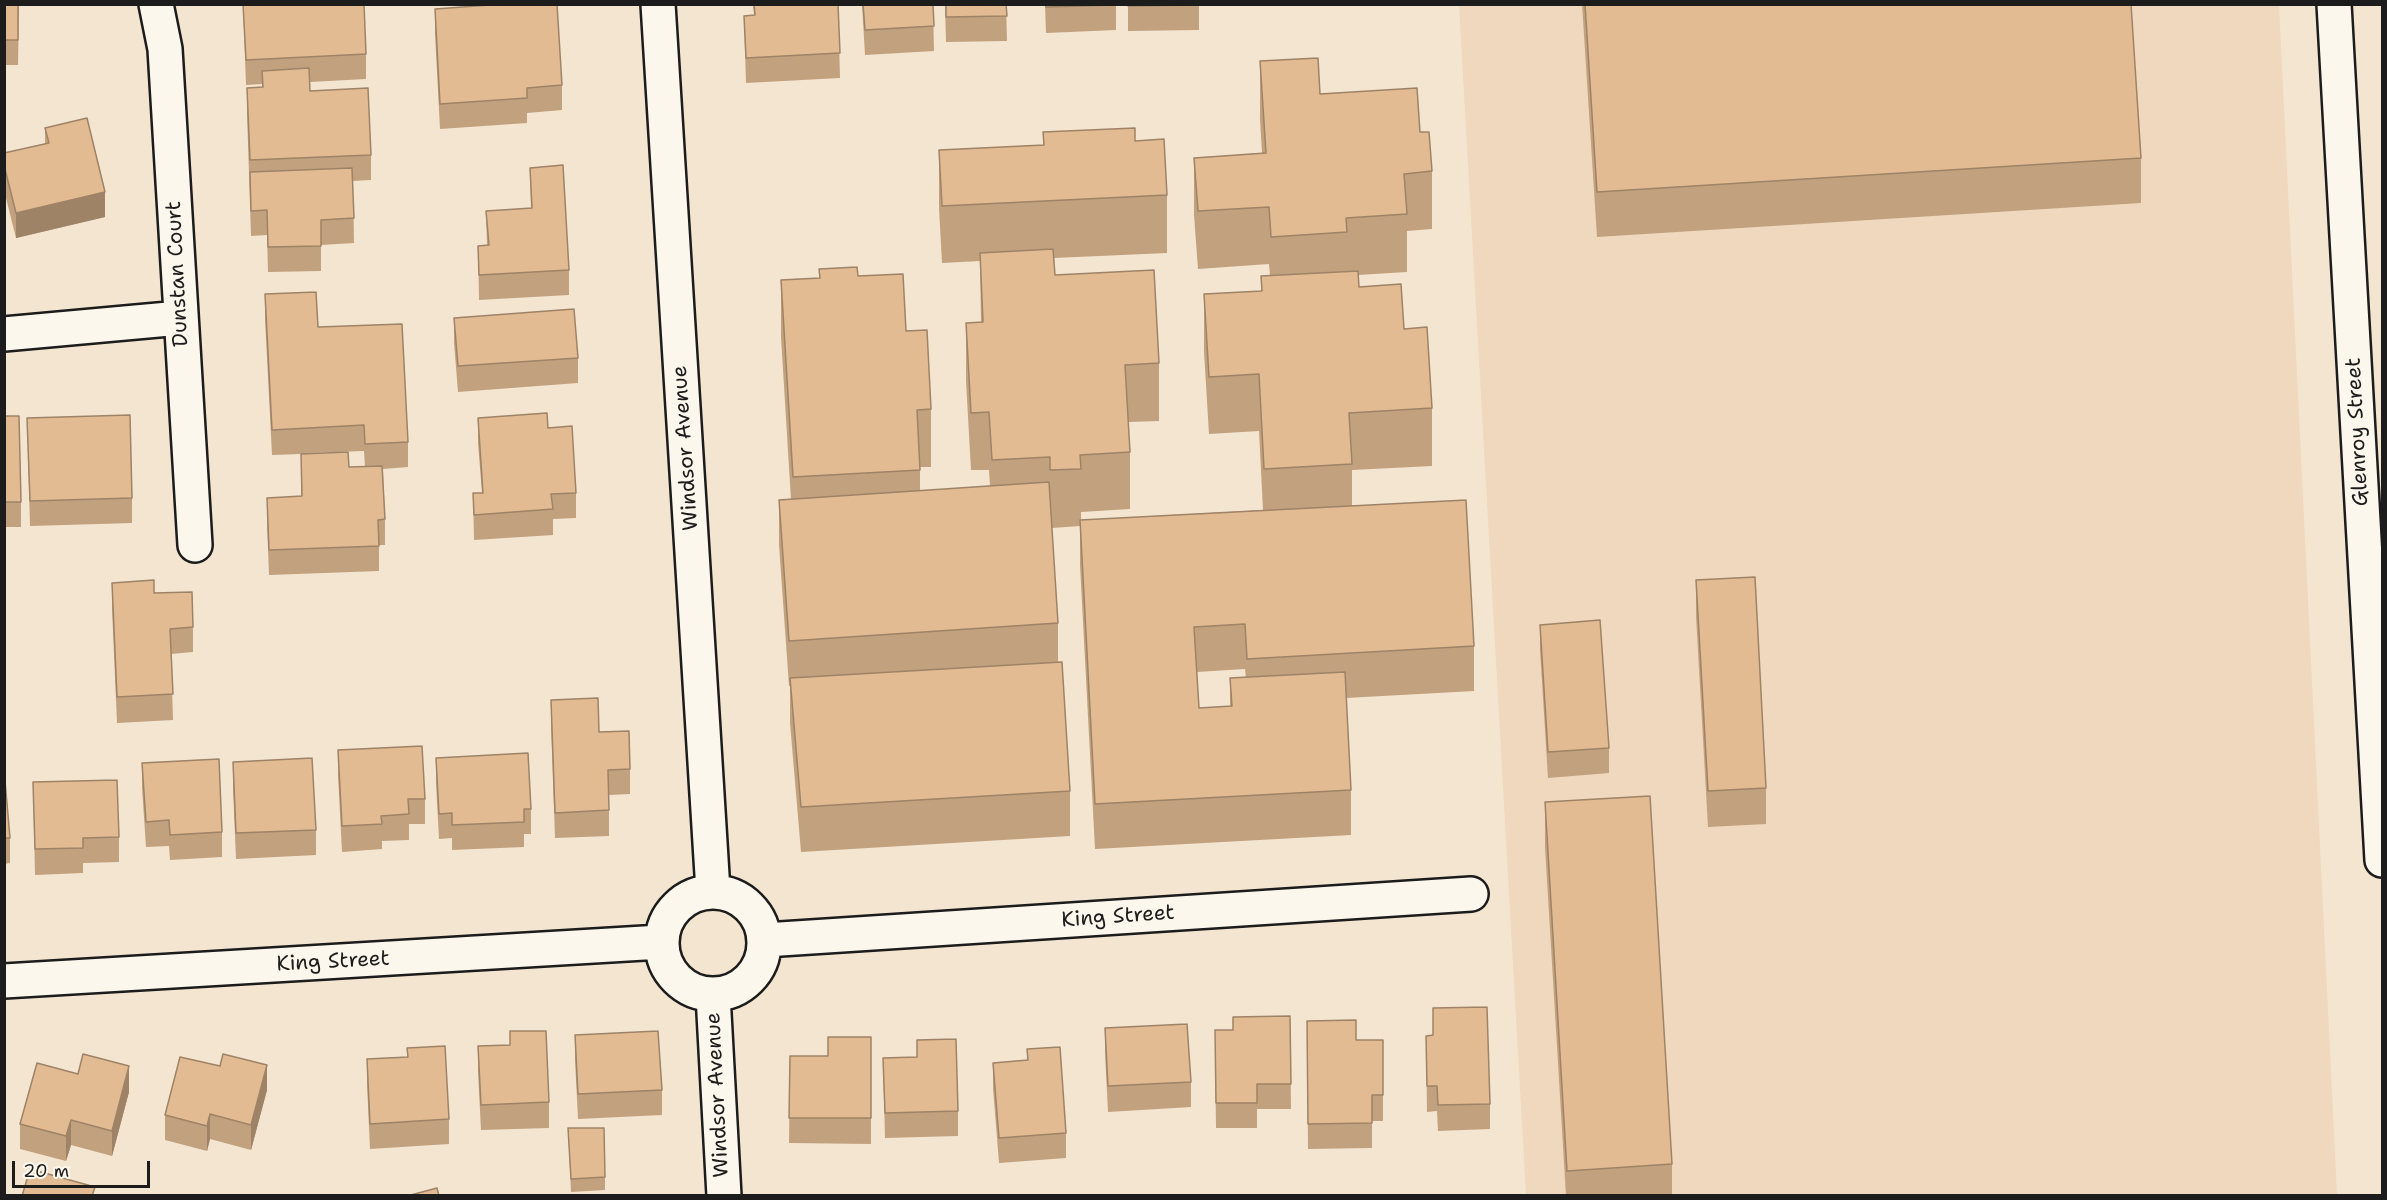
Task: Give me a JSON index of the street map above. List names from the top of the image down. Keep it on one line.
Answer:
{"streets":{"street":["Dunstan Court","Glenroy Street","Windsor Avenue","King Street"]},"crossings":[["Windsor Avenue","King Street"]],"scale_bar":"20 m"}
